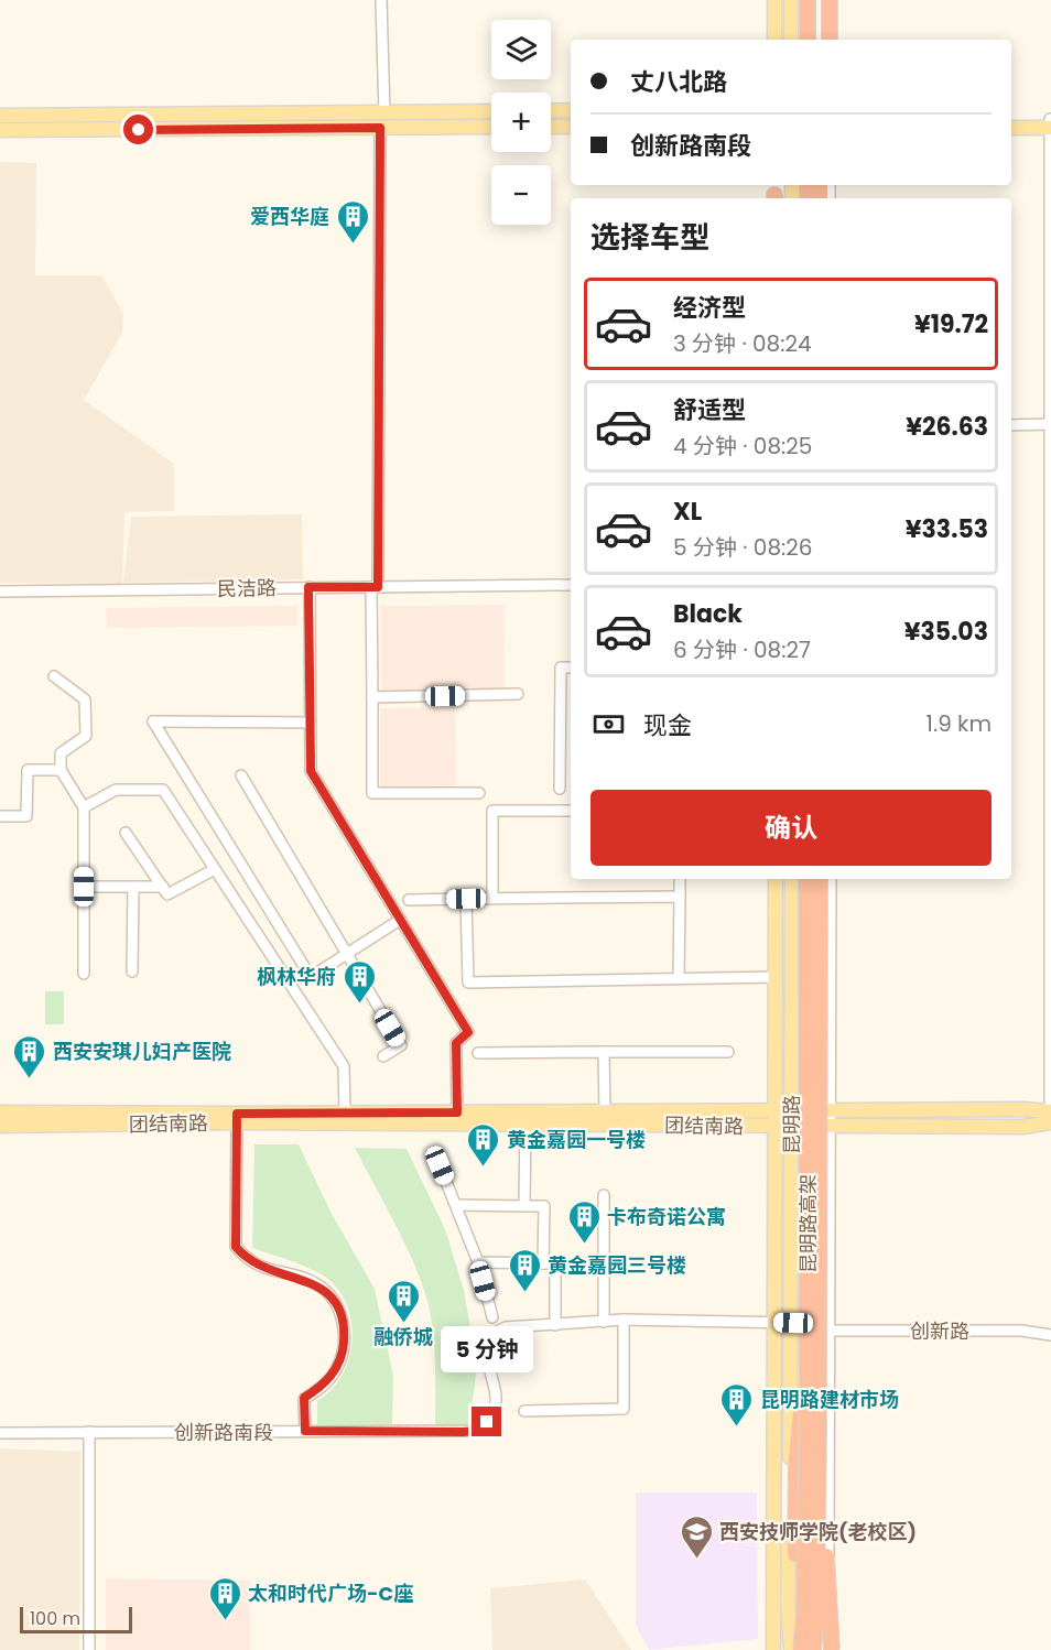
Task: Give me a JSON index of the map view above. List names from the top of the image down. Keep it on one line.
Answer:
{"streets":{"highway":["昆明路高架"],"main road":["团结南路","昆明路"],"street":["民洁路","创新路","创新路南段"]},"crossings":[["团结南路","昆明路"],["昆明路","创新路"],["昆明路","创新路南段"],["创新路","创新路南段"]],"places":{"building":["爱西华庭","枫林华府","西安安琪儿妇产医院","黄金嘉园一号楼","卡布奇诺公寓","黄金嘉园三号楼","融侨城","昆明路建材市场","太和时代广场-C座"],"school or university":["西安技师学院(老校区)"]},"scale_bar":"100 m","page":{"map_buttons":["+","−"],"banner":["丈八北路","创新路南段"],"heading":"选择车型","list":[{"name":"经济型","note":"3 分钟 · 08:24","value":"¥19.72"},{"name":"舒适型","note":"4 分钟 · 08:25","value":"¥26.63"},{"name":"XL","note":"5 分钟 · 08:26","value":"¥33.53"},{"name":"Black","note":"6 分钟 · 08:27","value":"¥35.03"}],"pay":["现金","1.9 km"],"buttons":"确认","bubble":"5 分钟","scale":"100 m"}}
